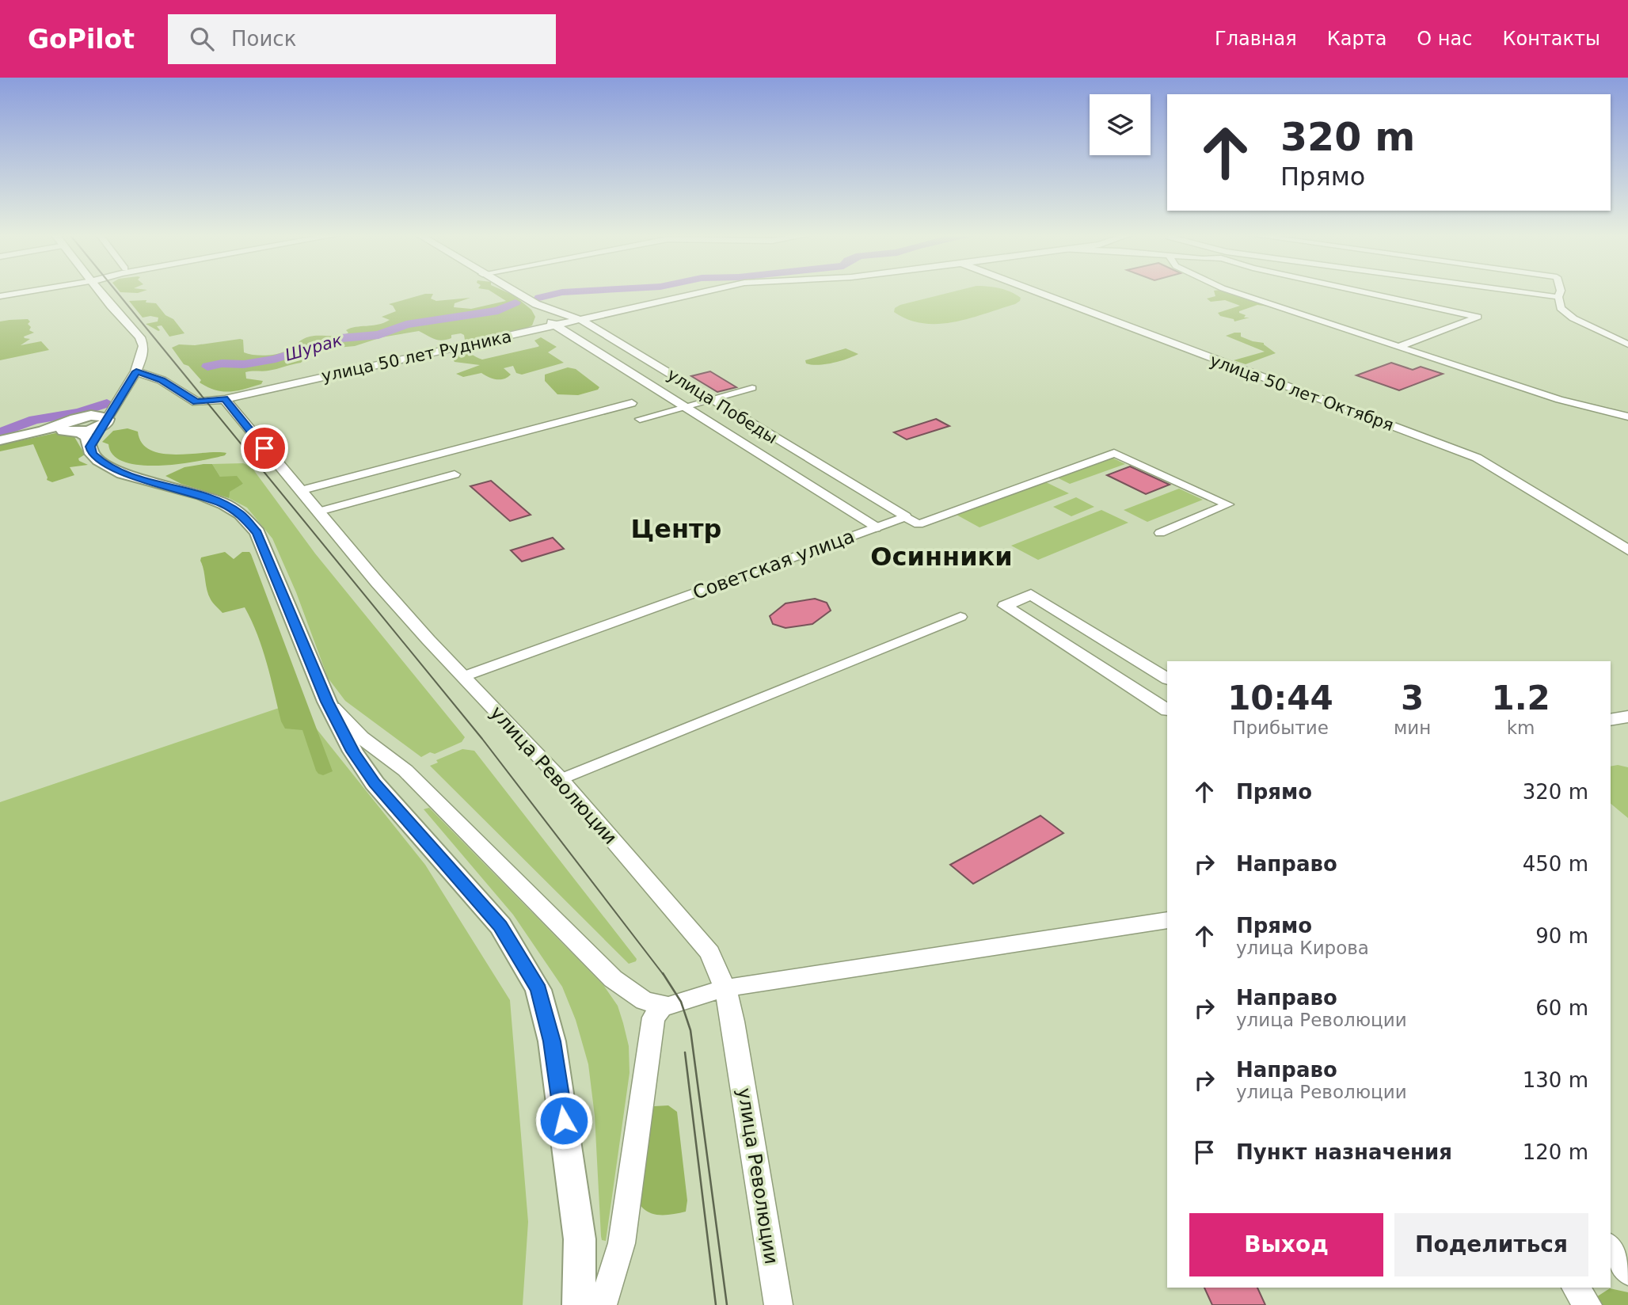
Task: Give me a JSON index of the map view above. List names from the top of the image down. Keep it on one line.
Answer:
{"streets":{"street":["улица 50 лет Рудника","улица 50 лет Октября","улица Победы","Советская улица","улица Революции"]},"crossings":[["улица 50 лет Рудника","улица Победы"],["улица 50 лет Рудника","улица Революции"],["улица Победы","Советская улица"],["Советская улица","улица Революции"]],"districts":["Центр","Осинники"],"water":["Шурак"],"page":{"header":"GoPilot","search":"Поиск","nav":["Главная","Карта","О нас","Контакты"],"turn":["320 m","Прямо"],"eta":["10:44","Прибытие","3","мин","1.2","km"],"list":[{"name":"Прямо","value":"320 m"},{"name":"Направо","value":"450 m"},{"name":"Прямо","note":"улица Кирова","value":"90 m"},{"name":"Направо","note":"улица Революции","value":"60 m"},{"name":"Направо","note":"улица Революции","value":"130 m"},{"name":"Пункт назначения","value":"120 m"}],"buttons":["Выход","Поделиться"]}}
